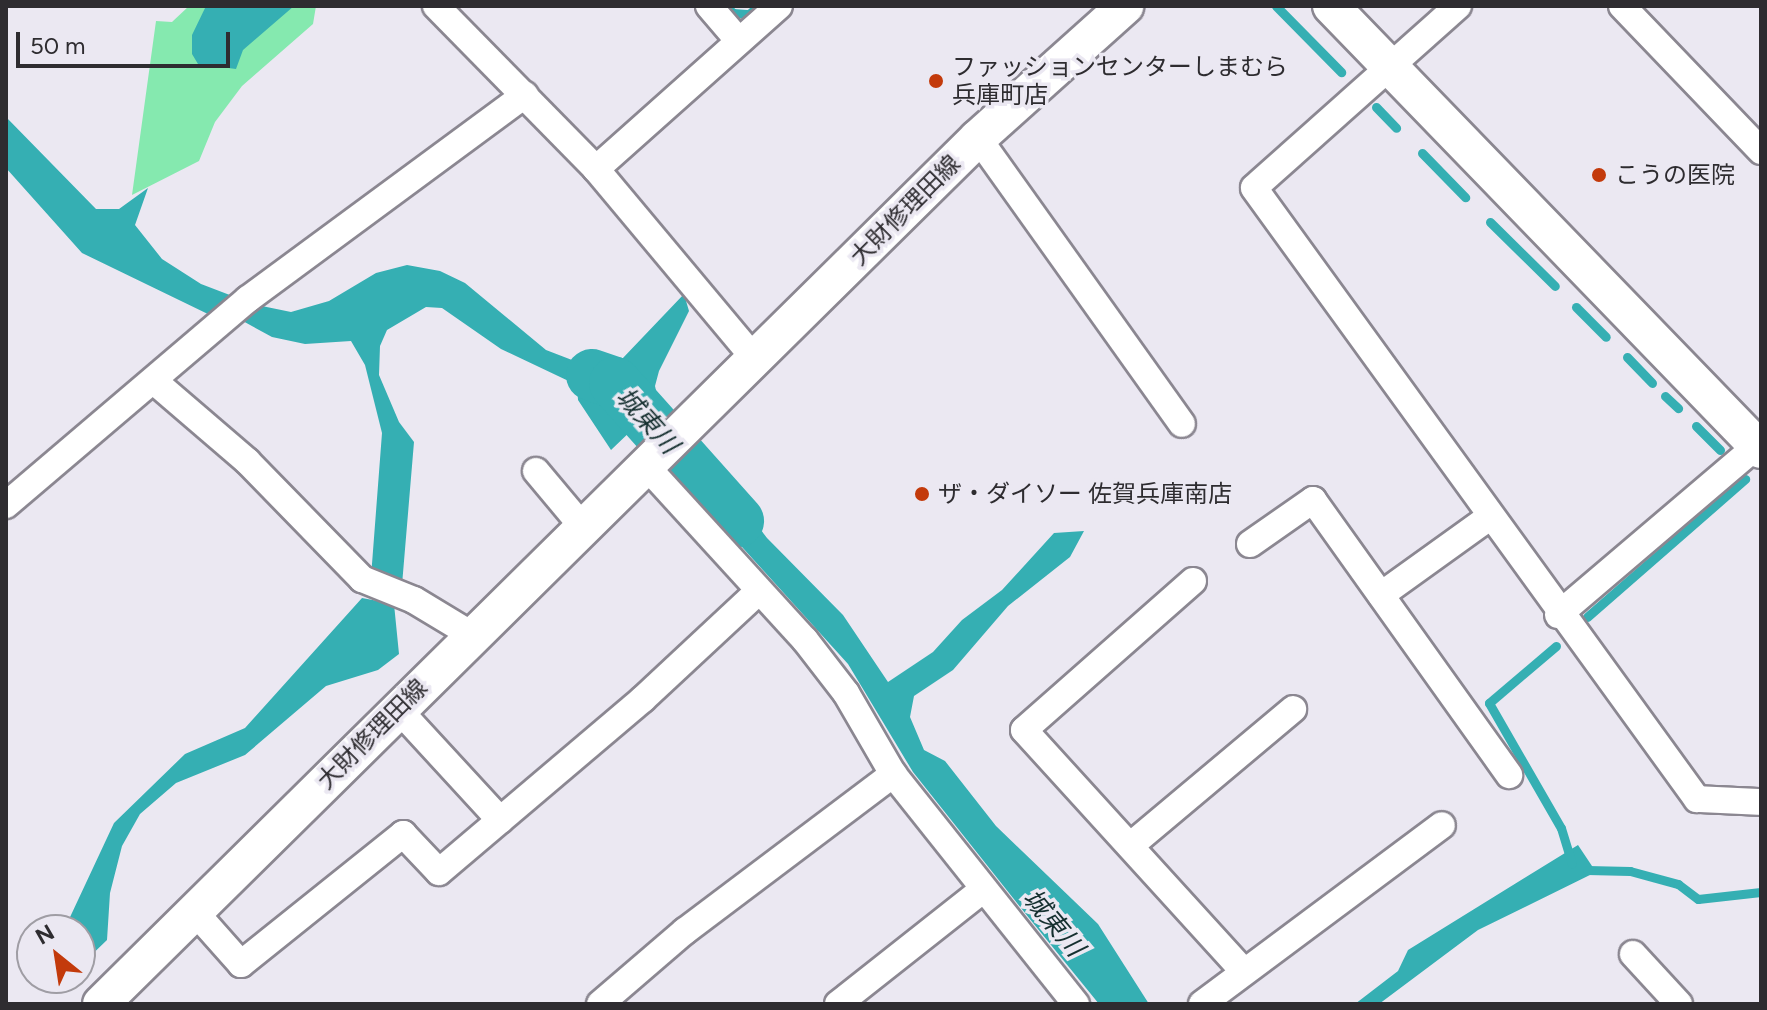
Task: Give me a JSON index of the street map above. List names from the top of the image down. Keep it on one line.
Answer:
{"streets":{"street":["大財修理田線"]},"water":["城東川"],"places":["ファッションセンターしまむら 兵庫町店","こうの医院","ザ・ダイソー 佐賀兵庫南店"],"scale_bar":"50 m","north":"top left"}
